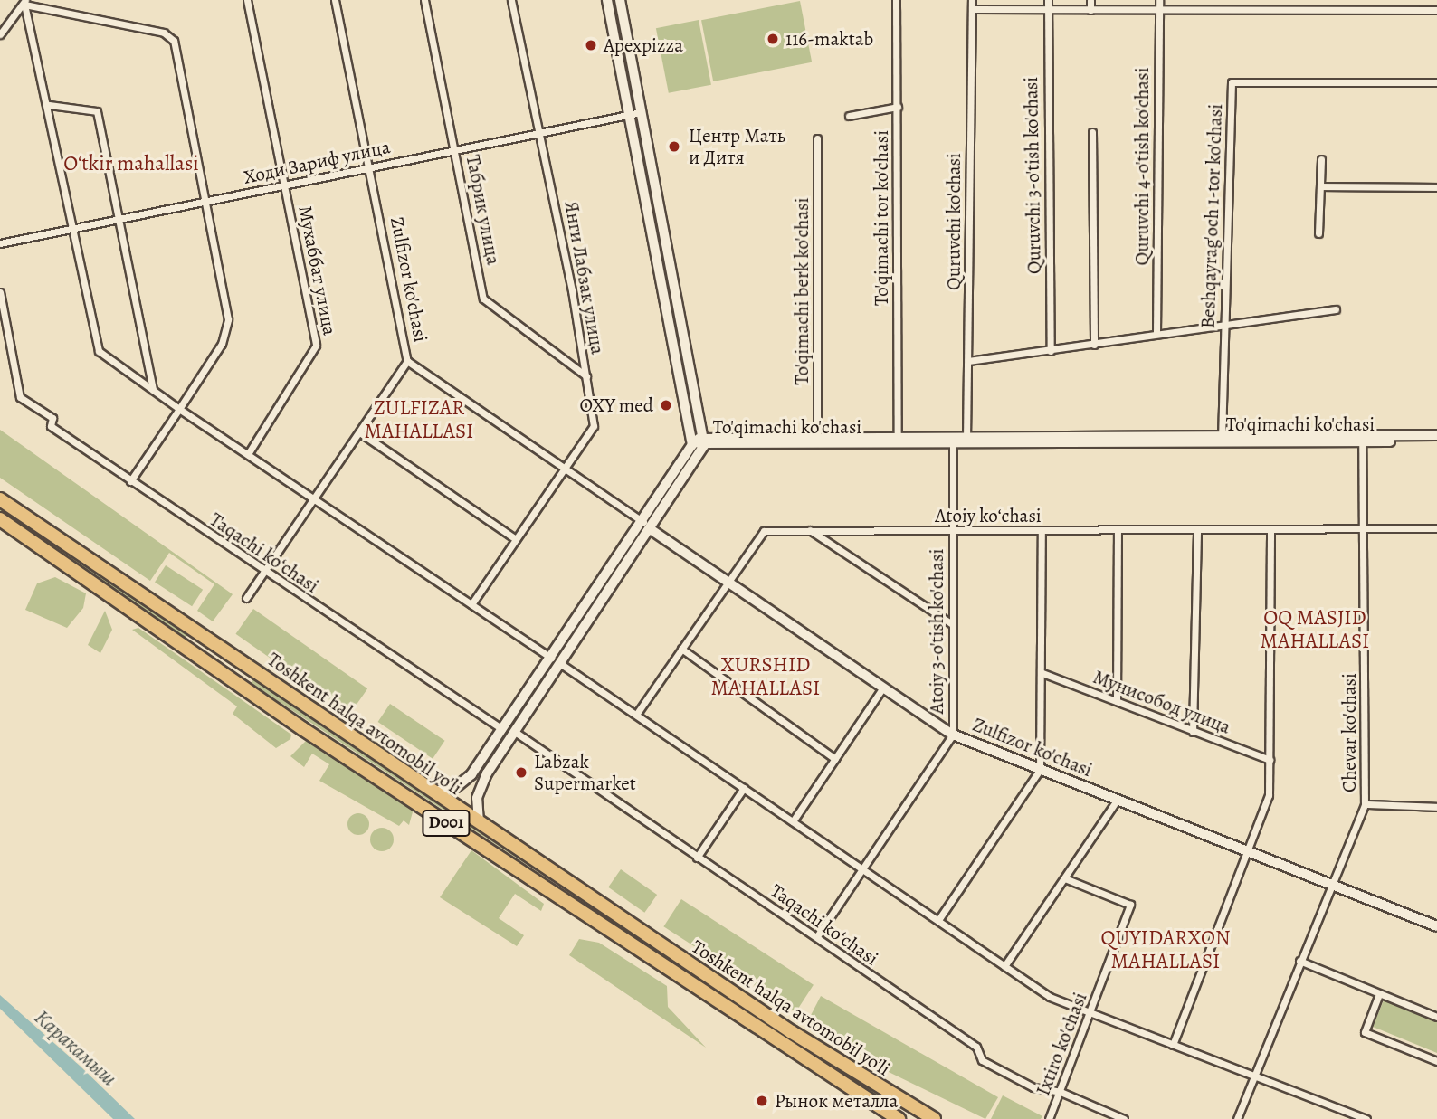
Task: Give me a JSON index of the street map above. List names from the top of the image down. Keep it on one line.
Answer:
{"streets":{"highway":["Toshkent halqa avtomobil yo'li","D001"],"main road":["Zulfizor ko'chasi","To'qimachi ko'chasi"],"street":["Ходи Зариф улица","Quruvchi 4-o'tish ko'chasi","Quruvchi 3-o'tish ko'chasi","Табрик улица","Beshqayrag'och 1-tor ko'chasi","To'qimachi tor ko'chasi","Quruvchi ko'chasi","Мухаббат улица","Янги Лабзак улица","To'qimachi berk ko'chasi","Atoiy koʻchasi","Taqachi koʻchasi","Atoiy 3-o'tish ko'chasi","Мунисобод улица","Chevar ko'chasi","Ixtiro ko'chasi"]},"crossings":[["Ходи Зариф улица","Табрик улица"],["Ходи Зариф улица","Мухаббат улица"],["Ходи Зариф улица","Янги Лабзак улица"],["Ходи Зариф улица","Zulfizor ko'chasi"],["Табрик улица","Янги Лабзак улица"],["Beshqayrag'och 1-tor ko'chasi","To'qimachi ko'chasi"],["To'qimachi tor ko'chasi","To'qimachi ko'chasi"],["Quruvchi ko'chasi","To'qimachi ko'chasi"],["Янги Лабзак улица","Zulfizor ko'chasi"],["Zulfizor ko'chasi","Atoiy koʻchasi"],["Zulfizor ko'chasi","Atoiy 3-o'tish ko'chasi"],["Zulfizor ko'chasi","Chevar ko'chasi"],["To'qimachi berk ko'chasi","To'qimachi ko'chasi"],["To'qimachi ko'chasi","Atoiy 3-o'tish ko'chasi"],["To'qimachi ko'chasi","Chevar ko'chasi"],["Atoiy koʻchasi","Atoiy 3-o'tish ko'chasi"],["Atoiy koʻchasi","Chevar ko'chasi"],["Taqachi koʻchasi","Atoiy 3-o'tish ko'chasi"],["Taqachi koʻchasi","Ixtiro ko'chasi"]],"districts":["Oʻtkir mahallasi","ZULFIZAR MAHALLASI","OQ MASJID MAHALLASI","XURSHID MAHALLASI","QUYIDARXON MAHALLASI"],"water":["Каракамыш"],"places":["116-maktab","Apexpizza","Центр Мать и Дитя","OXY med","Labzak Supermarket","Рынок металла"]}
